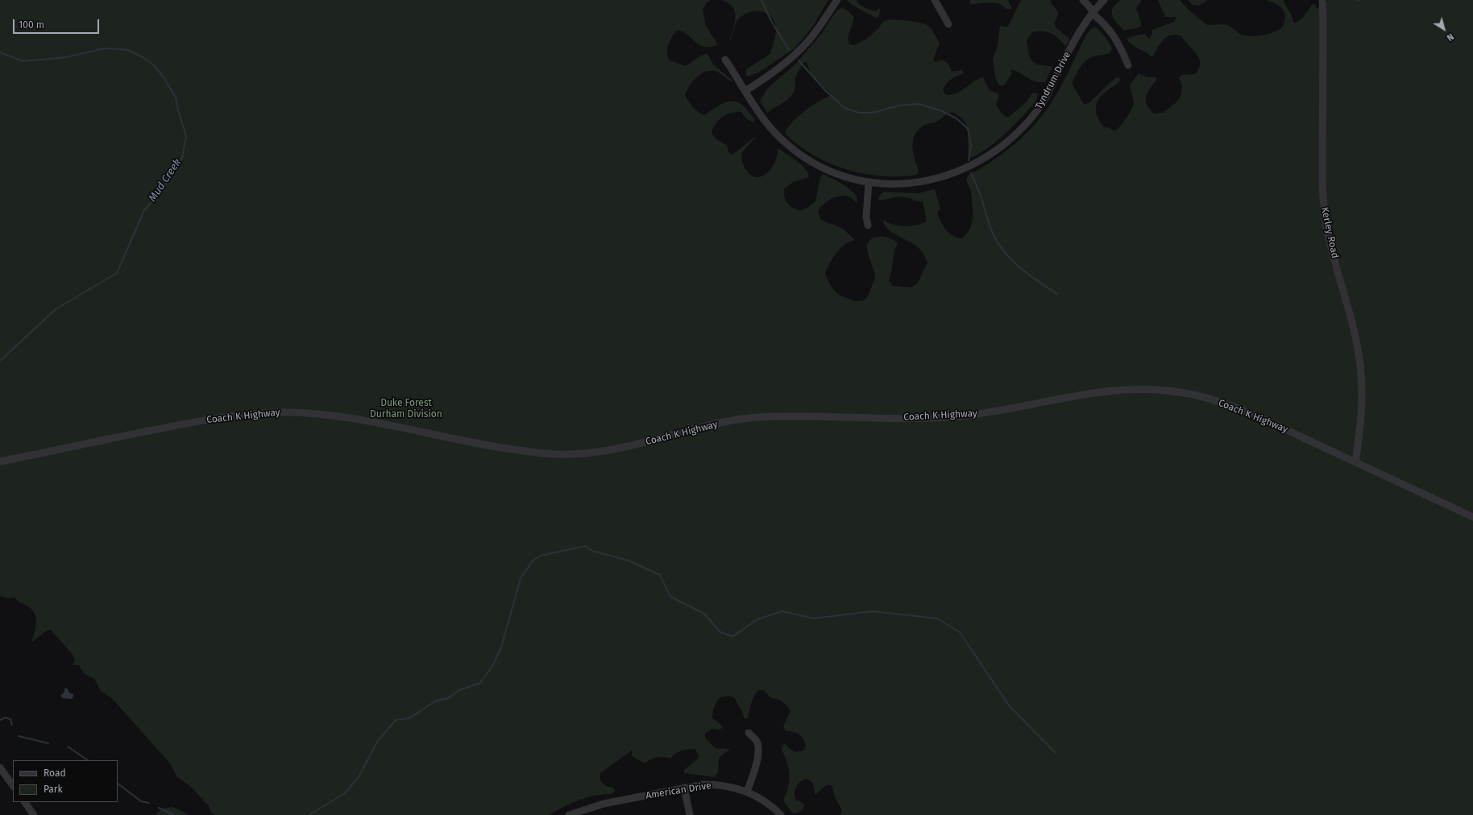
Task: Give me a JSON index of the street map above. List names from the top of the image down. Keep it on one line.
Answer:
{"streets":{"street":["Tyndrum Drive","Kerley Road","Coach K Highway","American Drive"]},"crossings":[["Kerley Road","Coach K Highway"]],"water":["Mud Creek"],"parks":["Duke Forest Durham Division"],"legend":["Road","Park"],"scale_bar":"100 m","north":"bottom right"}
